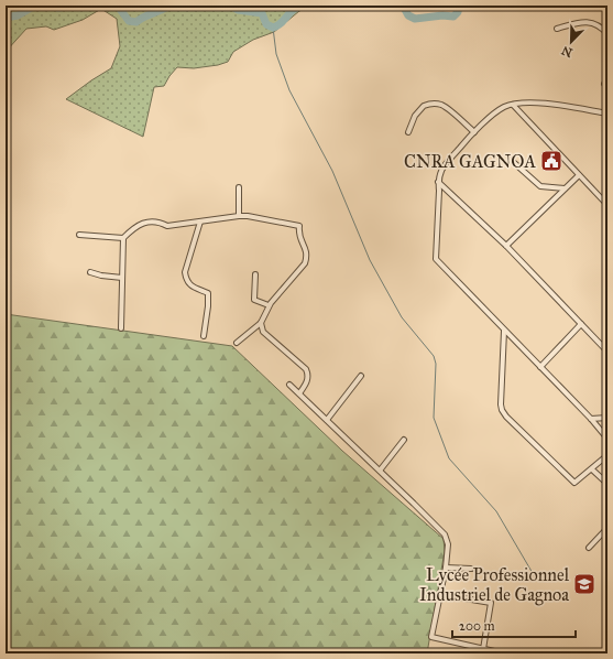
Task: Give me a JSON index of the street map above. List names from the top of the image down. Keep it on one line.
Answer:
{"places":{"public building":["CNRA GAGNOA"],"school or university":["Lycée Professionnel Industriel de Gagnoa"]},"scale_bar":"200 m","north":"bottom left"}
